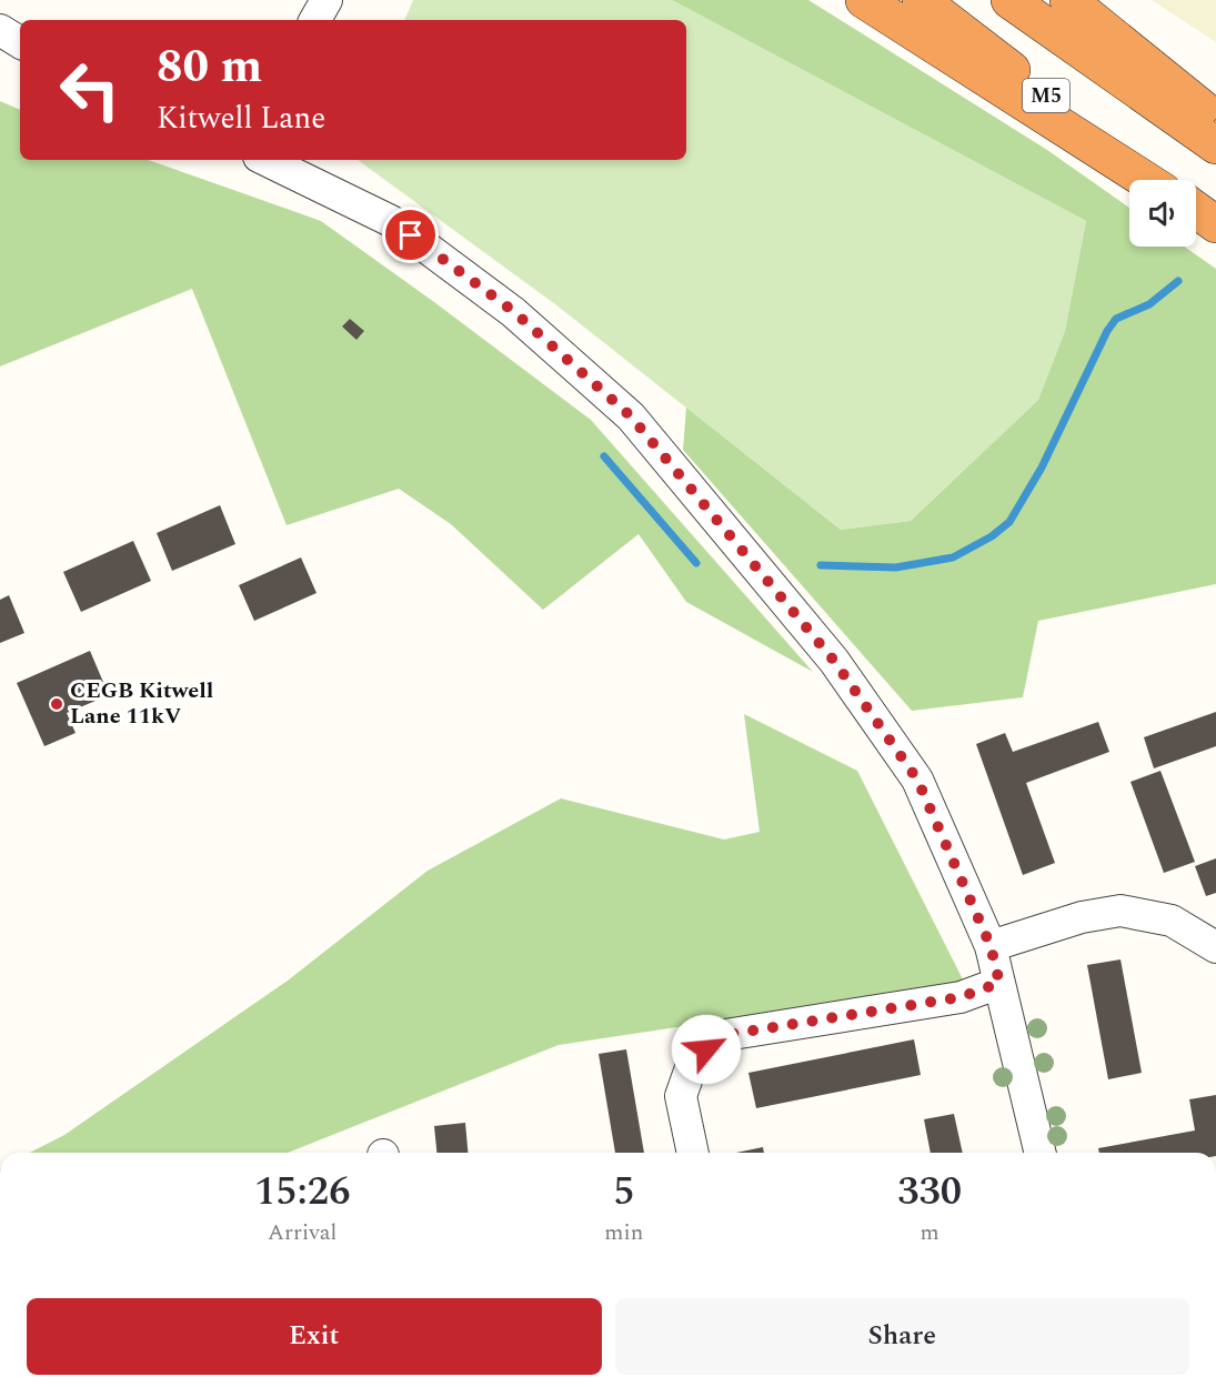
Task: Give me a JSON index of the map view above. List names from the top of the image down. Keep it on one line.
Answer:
{"streets":{"highway":["M5"]},"places":["CEGB Kitwell Lane 11kV"],"page":{"turn":["80 m","Kitwell Lane"],"eta":["15:26","Arrival","5","min","330","m"],"buttons":["Exit","Share"]}}
